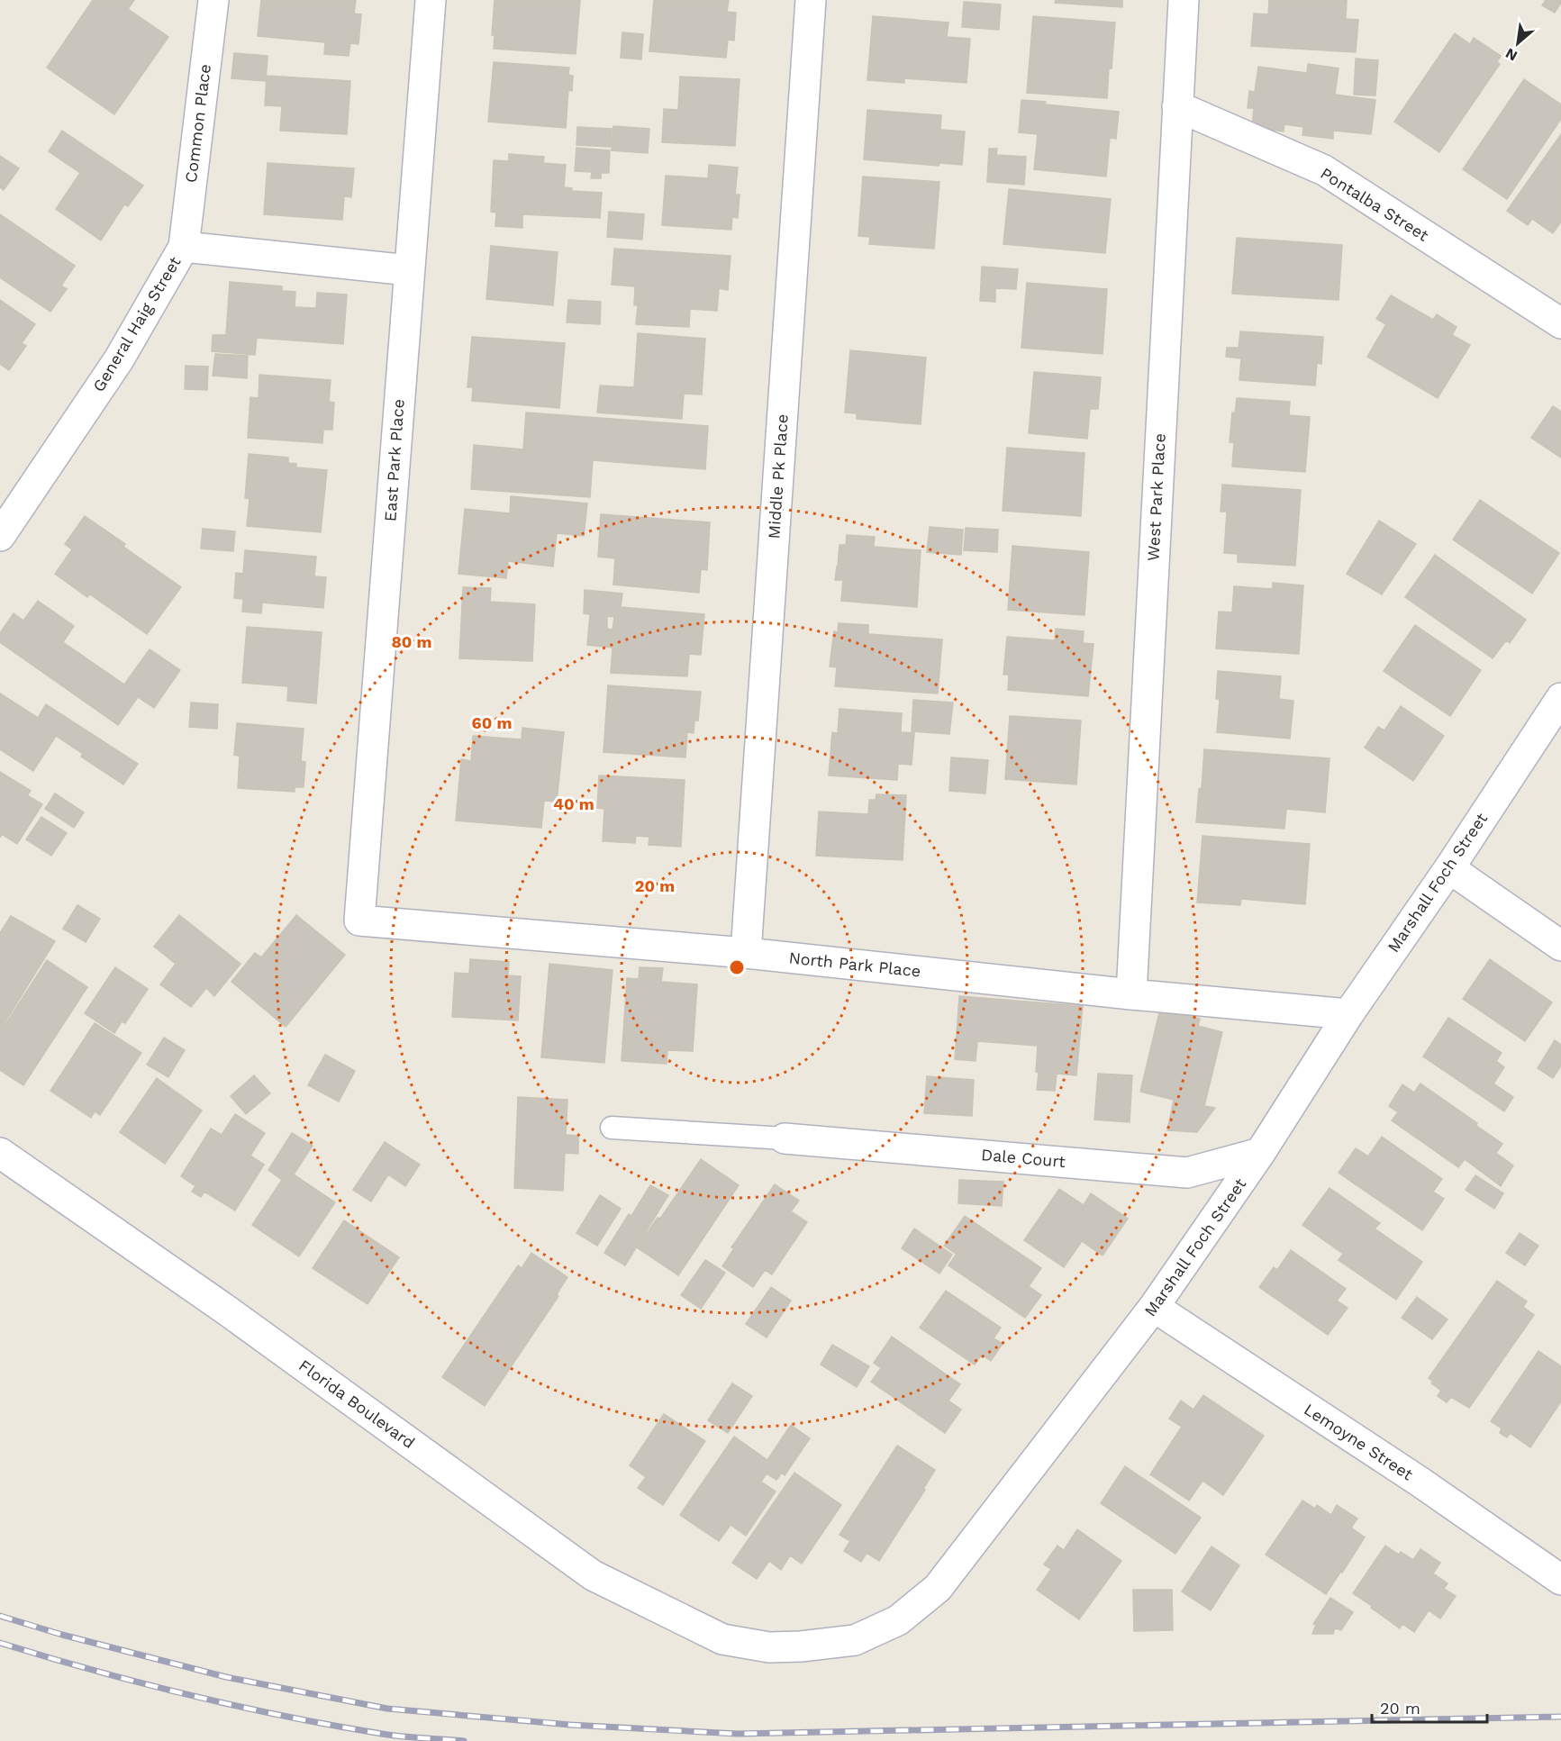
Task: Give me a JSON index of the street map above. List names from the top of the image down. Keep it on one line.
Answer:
{"streets":{"street":["Common Place","Pontalba Street","General Haig Street","East Park Place","Middle Pk Place","West Park Place","Marshall Foch Street","North Park Place","Dale Court","Florida Boulevard","Lemoyne Street"]},"crossings":[["Common Place","General Haig Street"],["Pontalba Street","West Park Place"],["General Haig Street","East Park Place"],["East Park Place","North Park Place"],["Middle Pk Place","North Park Place"],["West Park Place","North Park Place"],["Marshall Foch Street","North Park Place"],["Marshall Foch Street","Dale Court"],["Marshall Foch Street","Florida Boulevard"],["Marshall Foch Street","Lemoyne Street"]],"scale_bar":"20 m","north":"bottom left","rings":["80 m","60 m","40 m","20 m"]}
